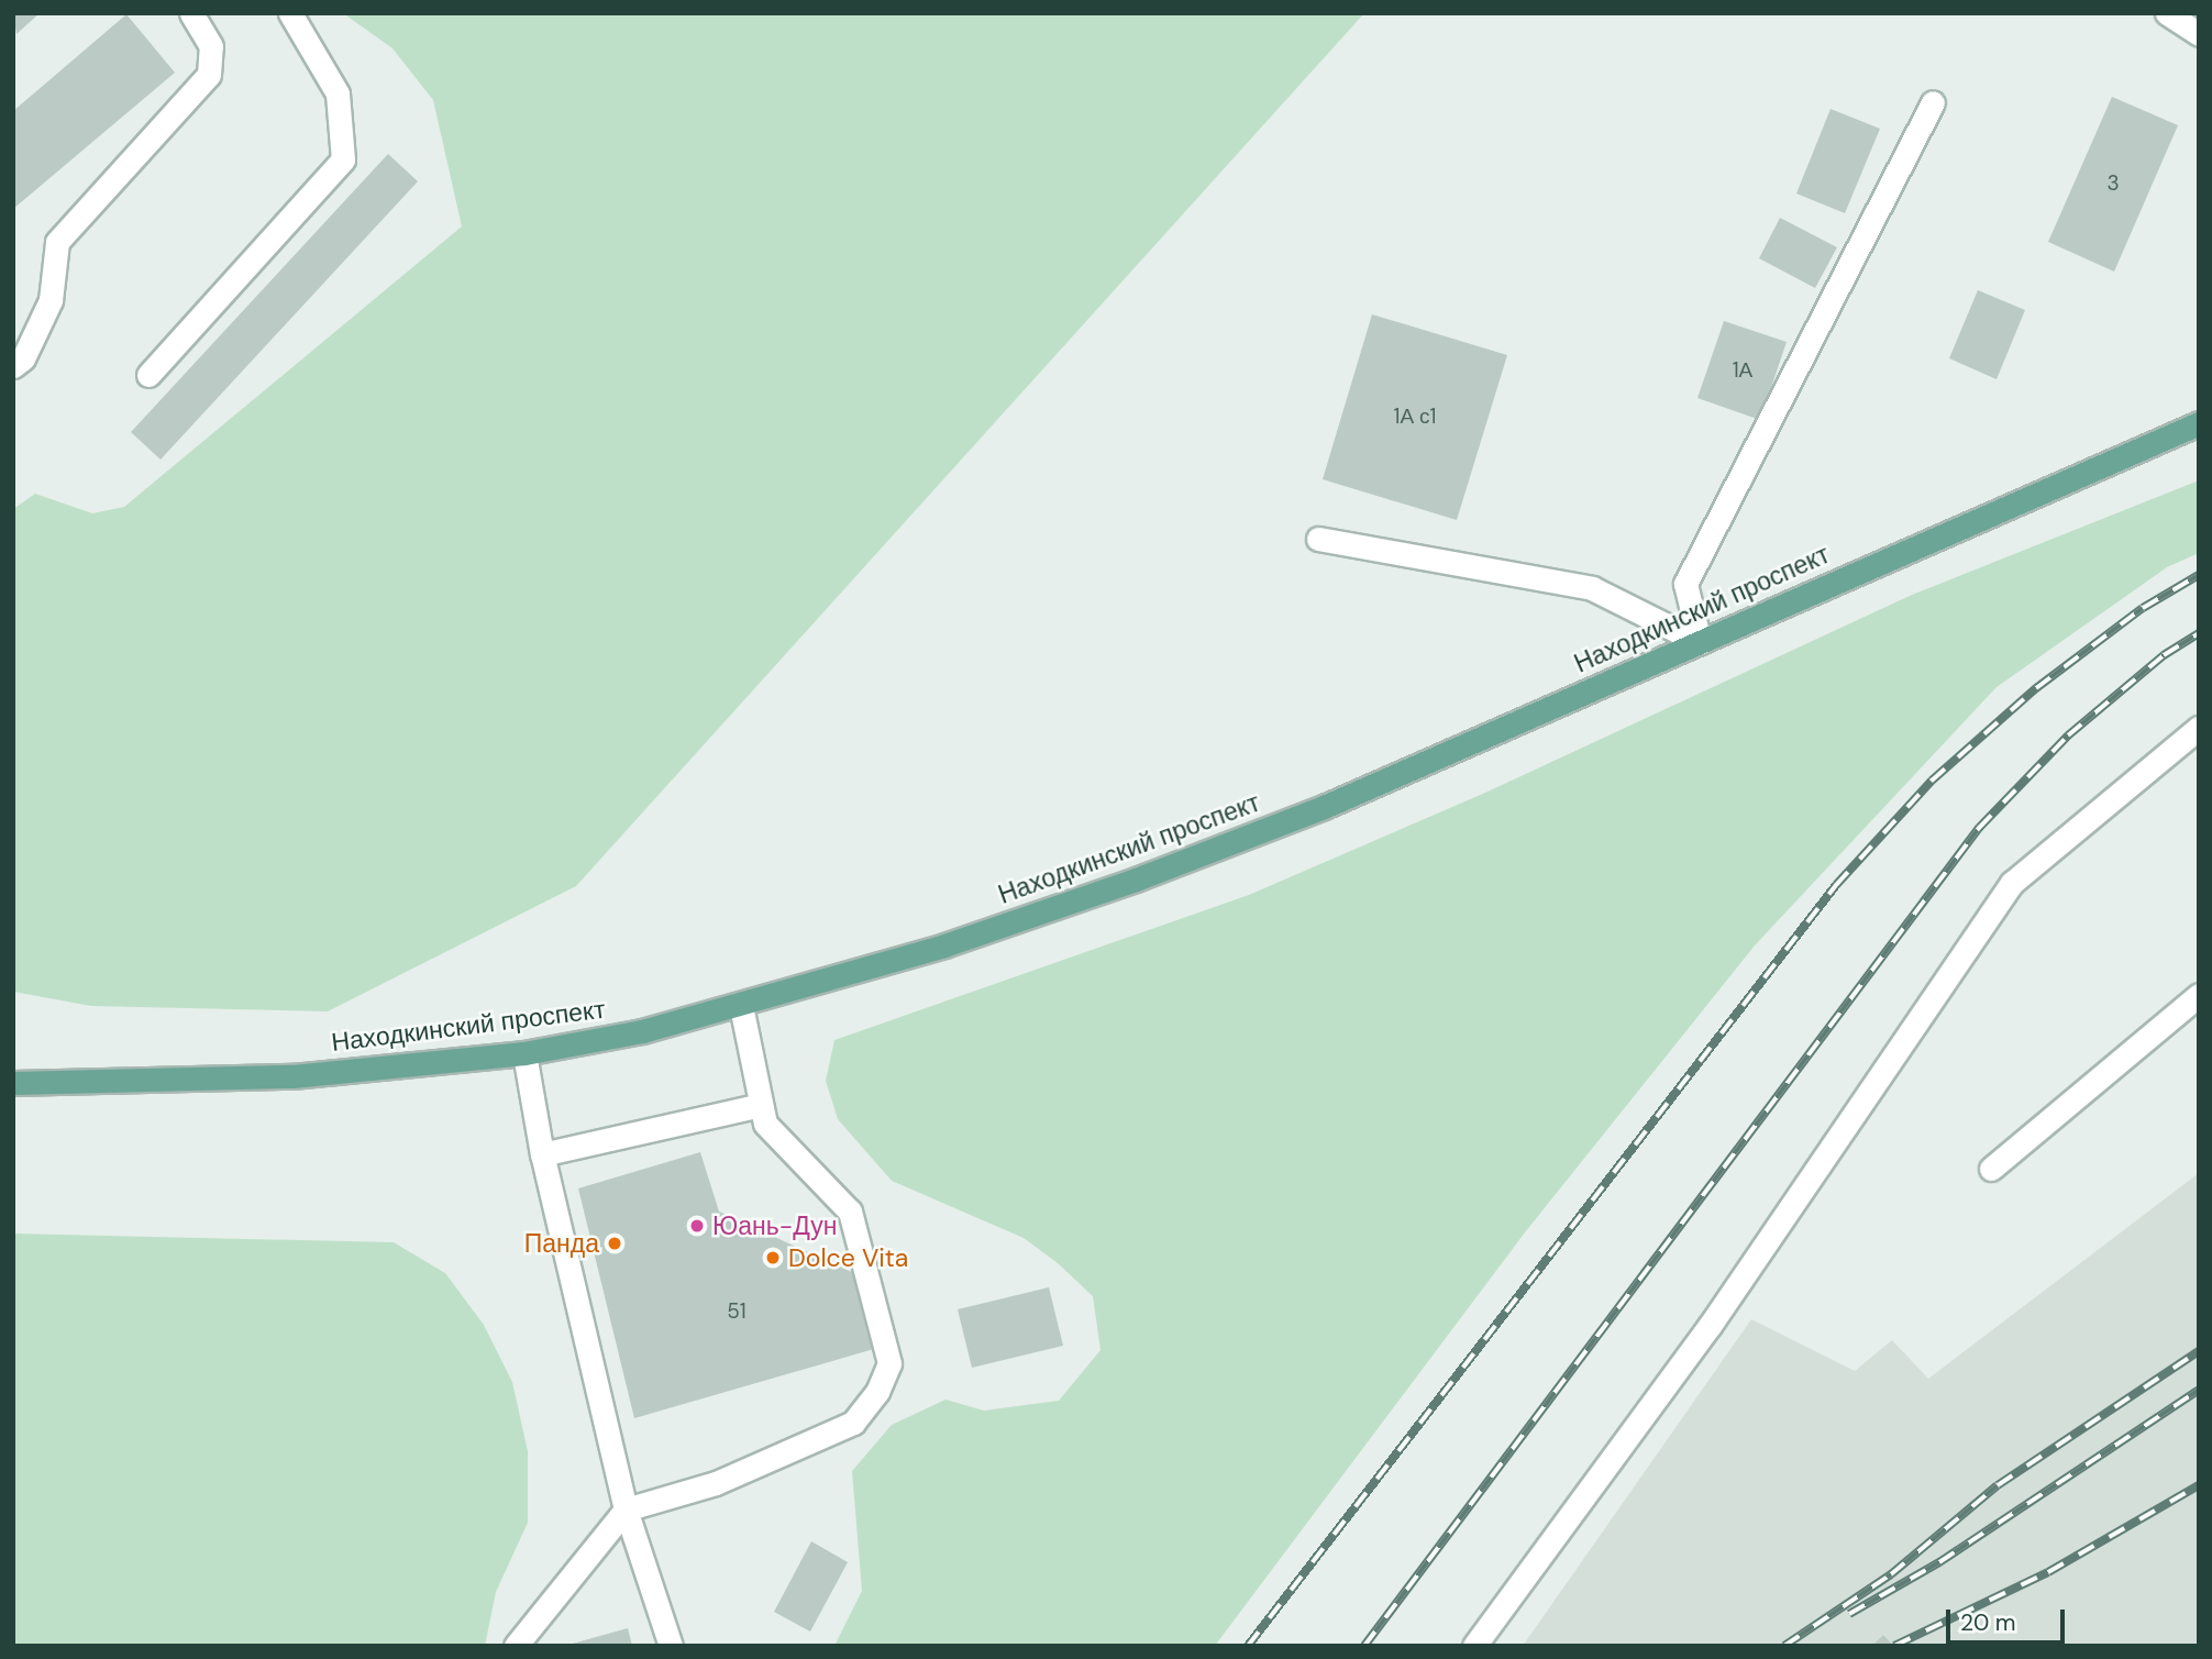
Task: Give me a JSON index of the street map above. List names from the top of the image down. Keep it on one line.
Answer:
{"streets":{"main road":["Находкинский проспект"]},"places":["Юань-Дун","Панда","Dolce Vita"],"house_numbers":["3","1А","1А с1","51"],"scale_bar":"20 m"}
